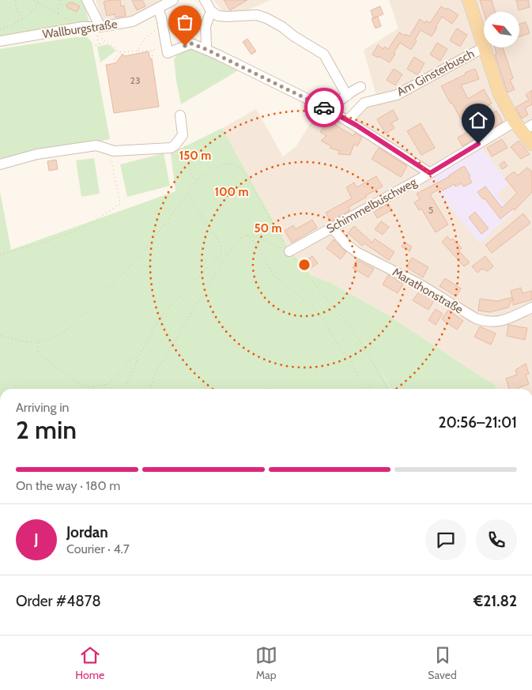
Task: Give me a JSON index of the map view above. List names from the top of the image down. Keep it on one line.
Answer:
{"streets":{"street":["Wallburgstraße","Am Ginsterbusch","Schimmelbuschweg","Marathonstraße"]},"crossings":[["Schimmelbuschweg","Marathonstraße"]],"house_numbers":["23","5"],"north":"top left","page":{"heading":["2 min","Arriving in","20:56–21:01"],"panel":["Jordan","Courier · 4.7","Order #4878","€21.82"],"bar":"On the way · 180 m","round":"J","tabs":["Home","Map","Saved"]},"rings":["150 m","100 m","50 m"]}
